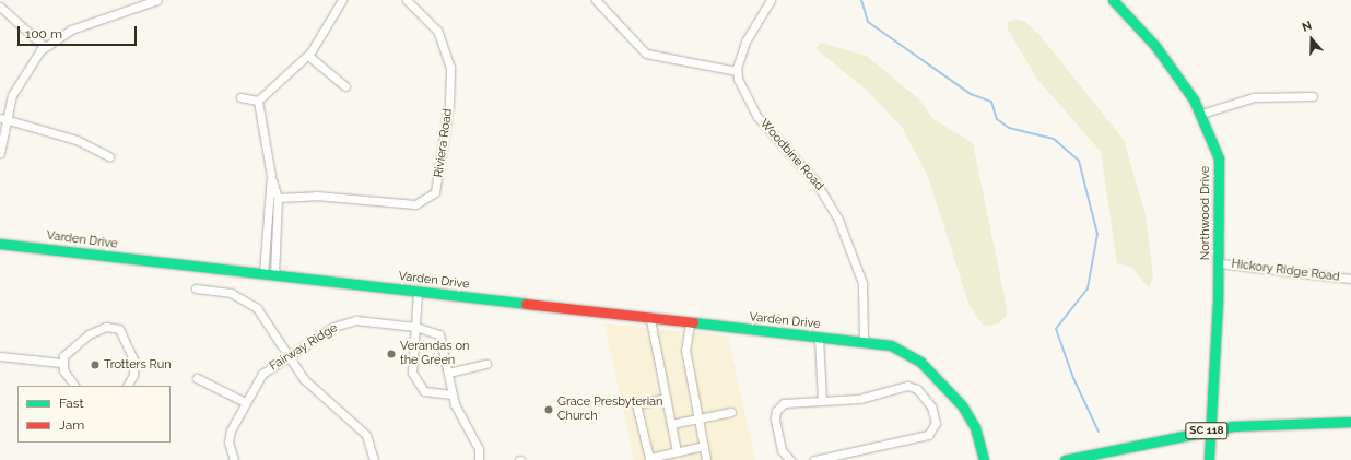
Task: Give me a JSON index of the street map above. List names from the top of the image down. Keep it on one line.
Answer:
{"streets":{"street":["Riviera Road","Woodbine Road","Northwood Drive","Varden Drive","Hickory Ridge Road","Fairway Ridge","SC 118"]},"crossings":[["Woodbine Road","Varden Drive"],["Northwood Drive","Hickory Ridge Road"],["Northwood Drive","SC 118"]],"places":["Verandas on the Green","Trotters Run","Grace Presbyterian Church"],"legend":["Fast","Jam"],"scale_bar":"100 m","north":"top"}
